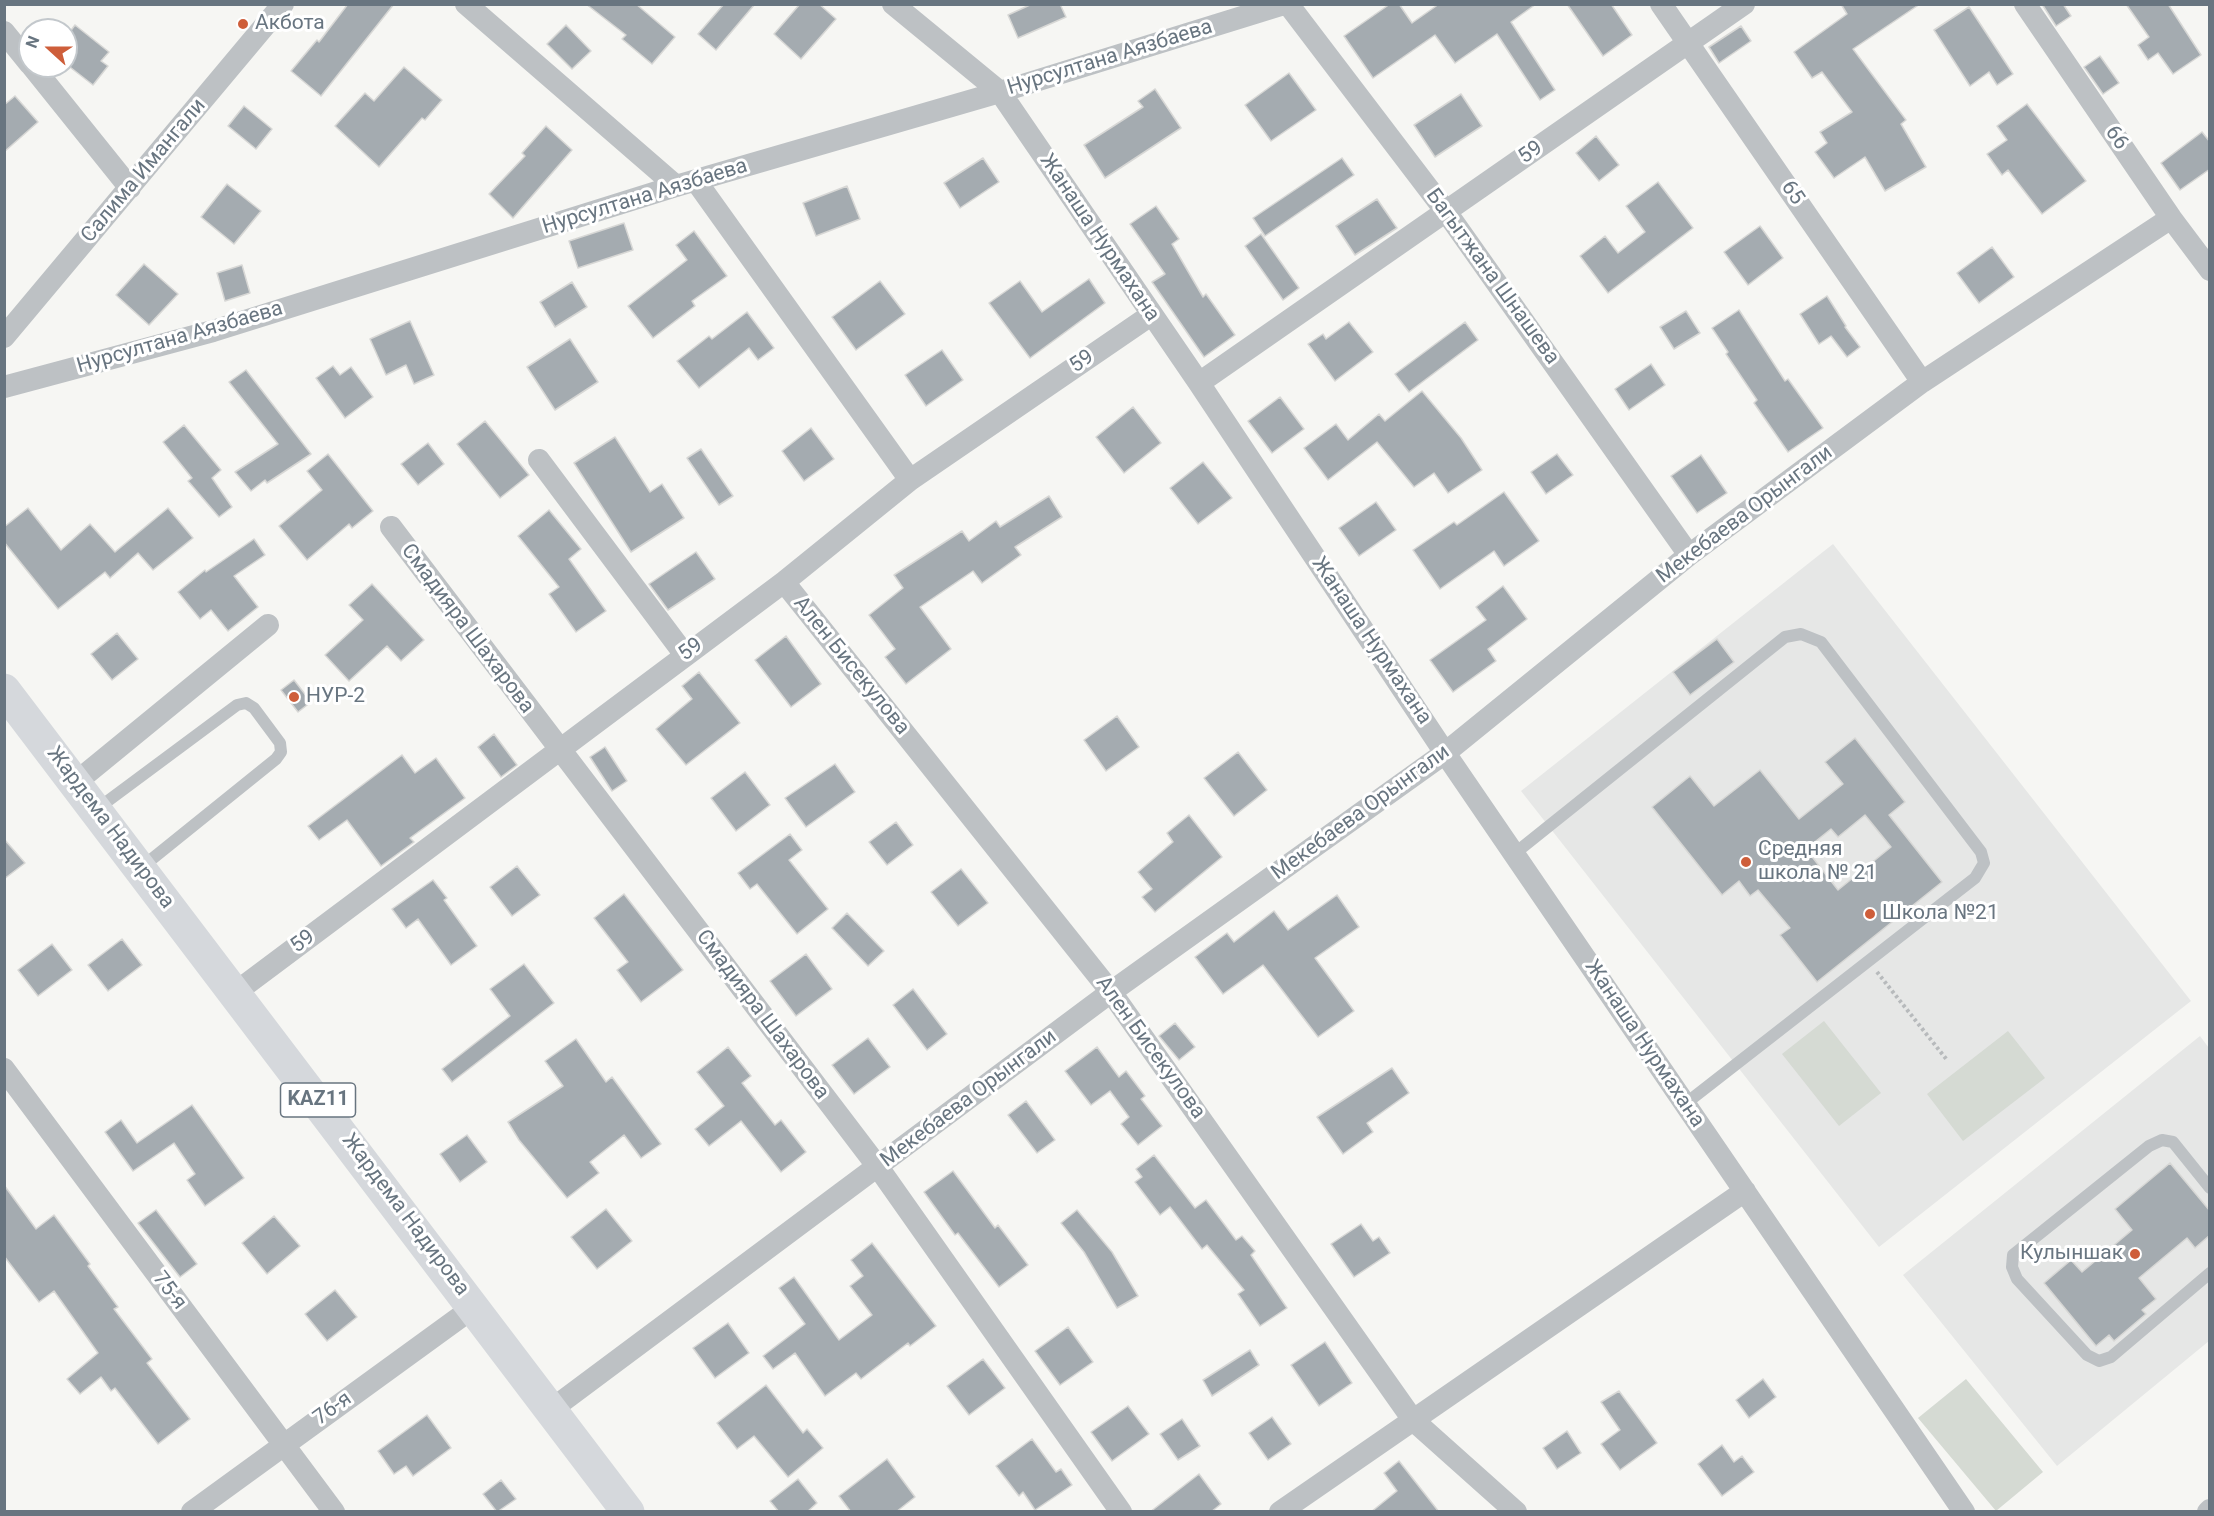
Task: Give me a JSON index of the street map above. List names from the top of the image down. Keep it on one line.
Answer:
{"streets":{"highway":["Жардема Надирова","KAZ11"],"street":["Нурсултана Аязбаева","66","59","Салима Имангали","65","Жанаша Нурмахана","Багытжана Шнашева","Мекебаева Орынгали","Смадияра Шахарова","Ален Бисекулова","75-я","76-я"]},"crossings":[["Нурсултана Аязбаева","Жанаша Нурмахана"],["Нурсултана Аязбаева","Багытжана Шнашева"],["66","Мекебаева Орынгали"],["59","65"],["59","Жанаша Нурмахана"],["59","Багытжана Шнашева"],["59","Смадияра Шахарова"],["59","Ален Бисекулова"],["59","Жардема Надирова"],["65","Мекебаева Орынгали"],["Жанаша Нурмахана","Мекебаева Орынгали"],["Багытжана Шнашева","Мекебаева Орынгали"],["Мекебаева Орынгали","Смадияра Шахарова"],["Мекебаева Орынгали","Ален Бисекулова"],["Мекебаева Орынгали","Жардема Надирова"],["Жардема Надирова","76-я"],["75-я","76-я"]],"places":["Акбота","НУР-2","Средняя школа № 21","Школа №21","Кулыншак"],"north":"left"}
